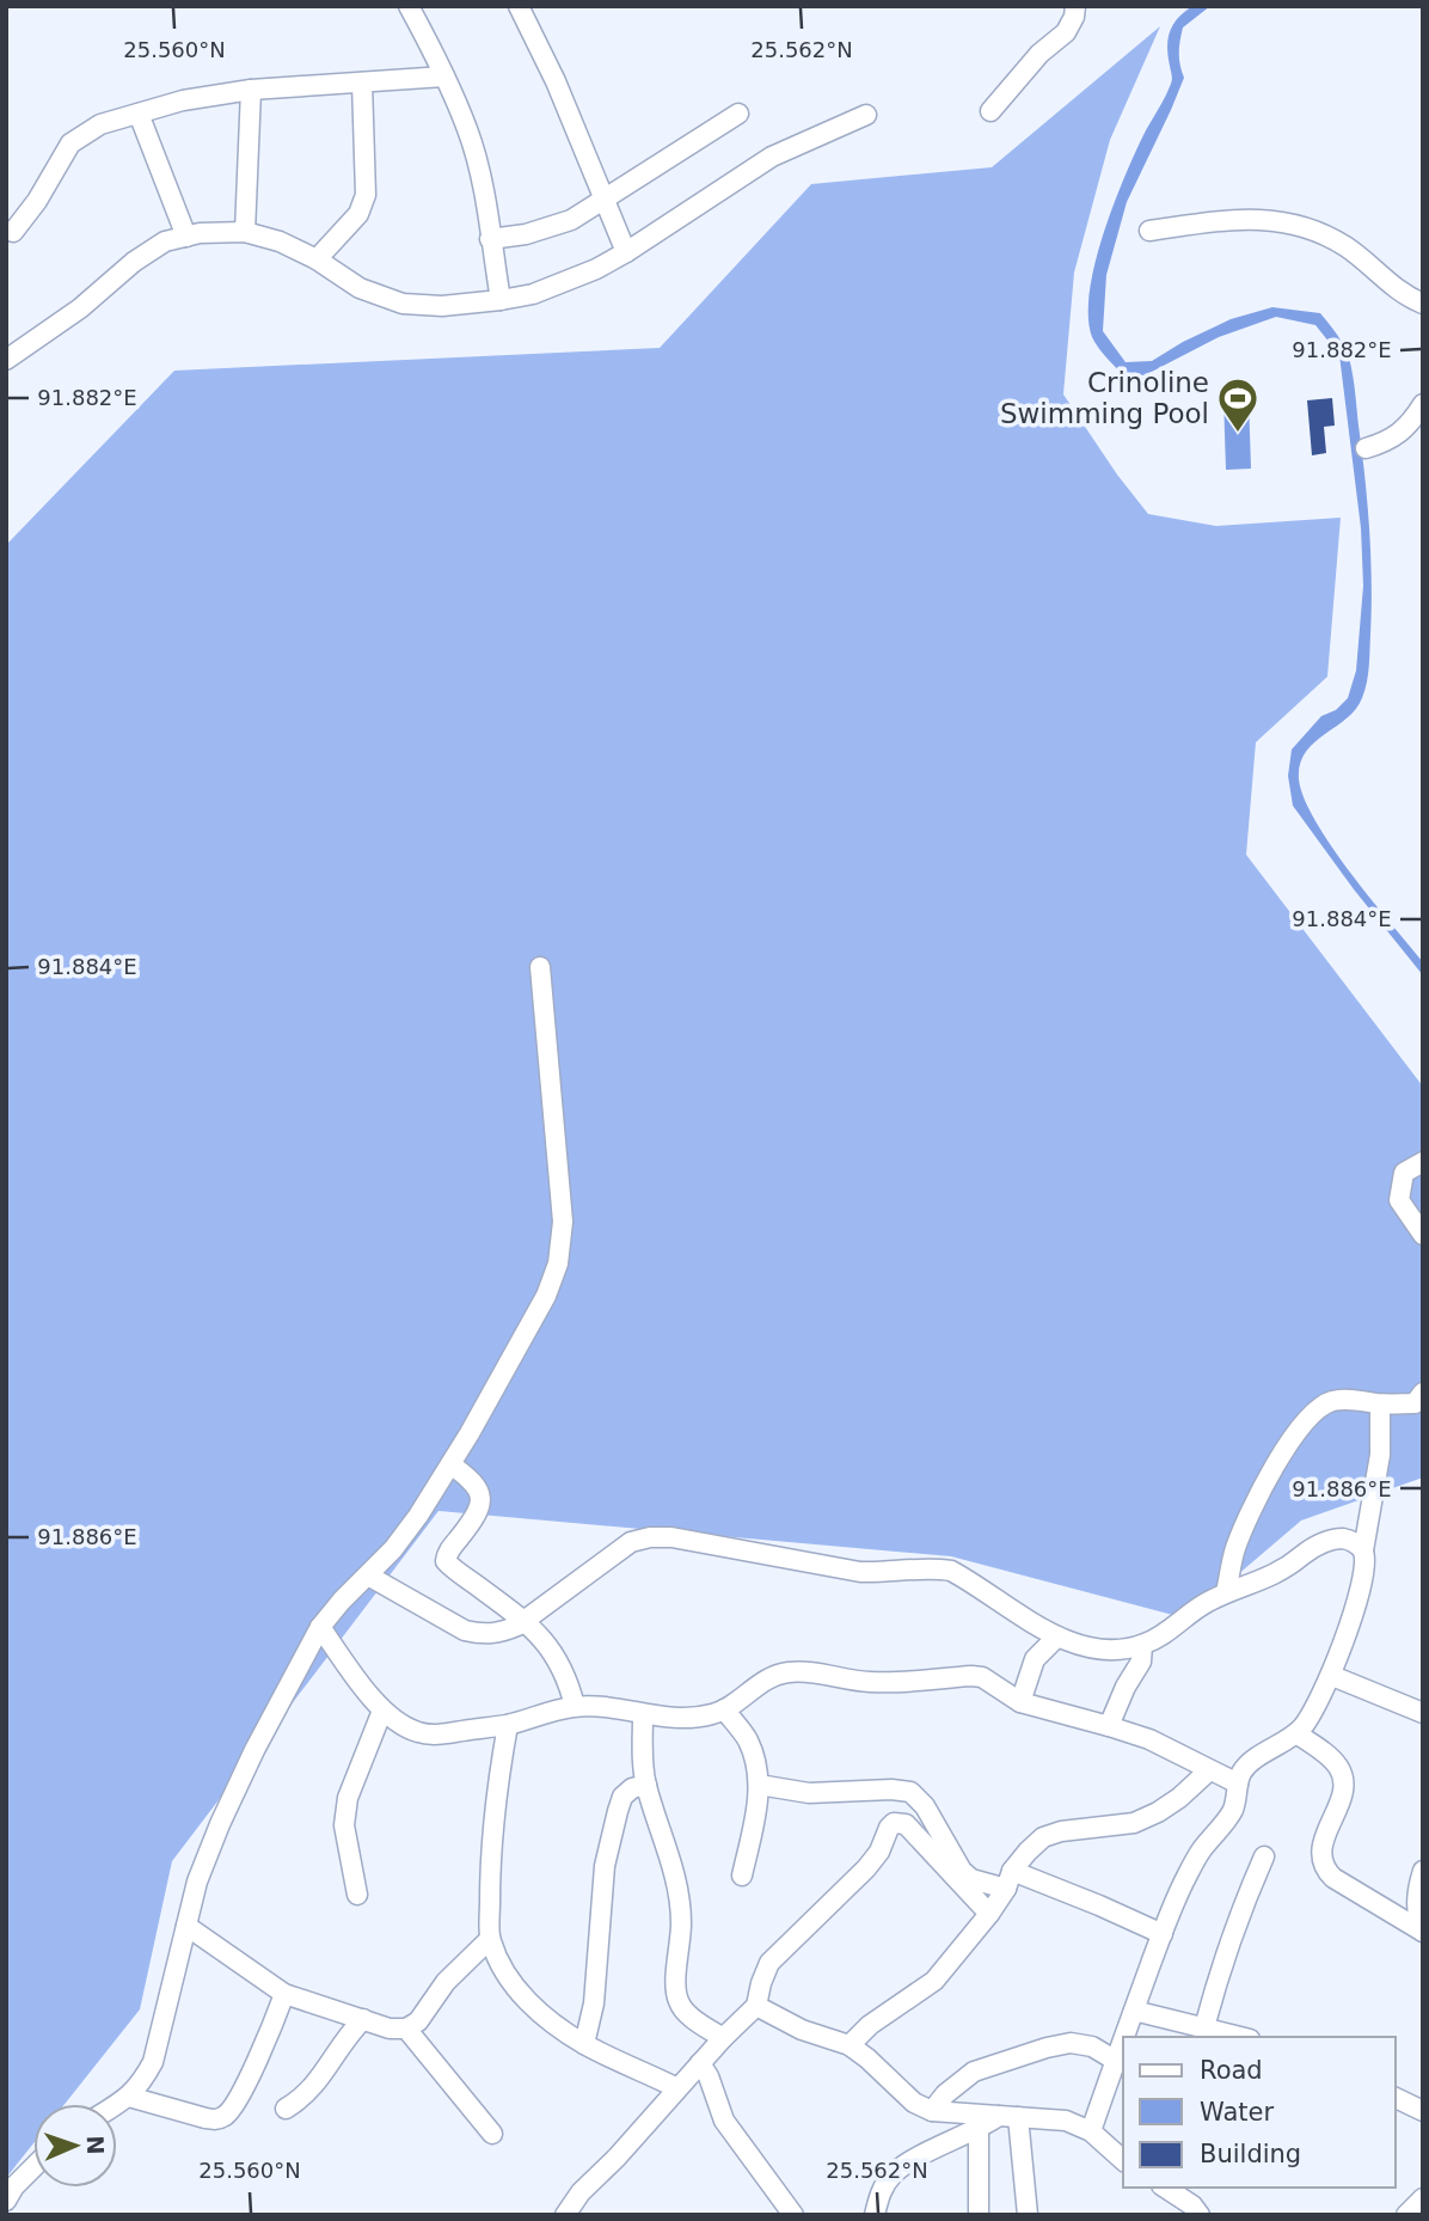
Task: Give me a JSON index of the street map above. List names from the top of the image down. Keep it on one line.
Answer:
{"places":{"sports":["Crinoline Swimming Pool"]},"legend":["Road","Water","Building"],"north":"right","coordinates":["25.560°N","25.562°N","91.882°E","91.884°E","91.886°E"]}
